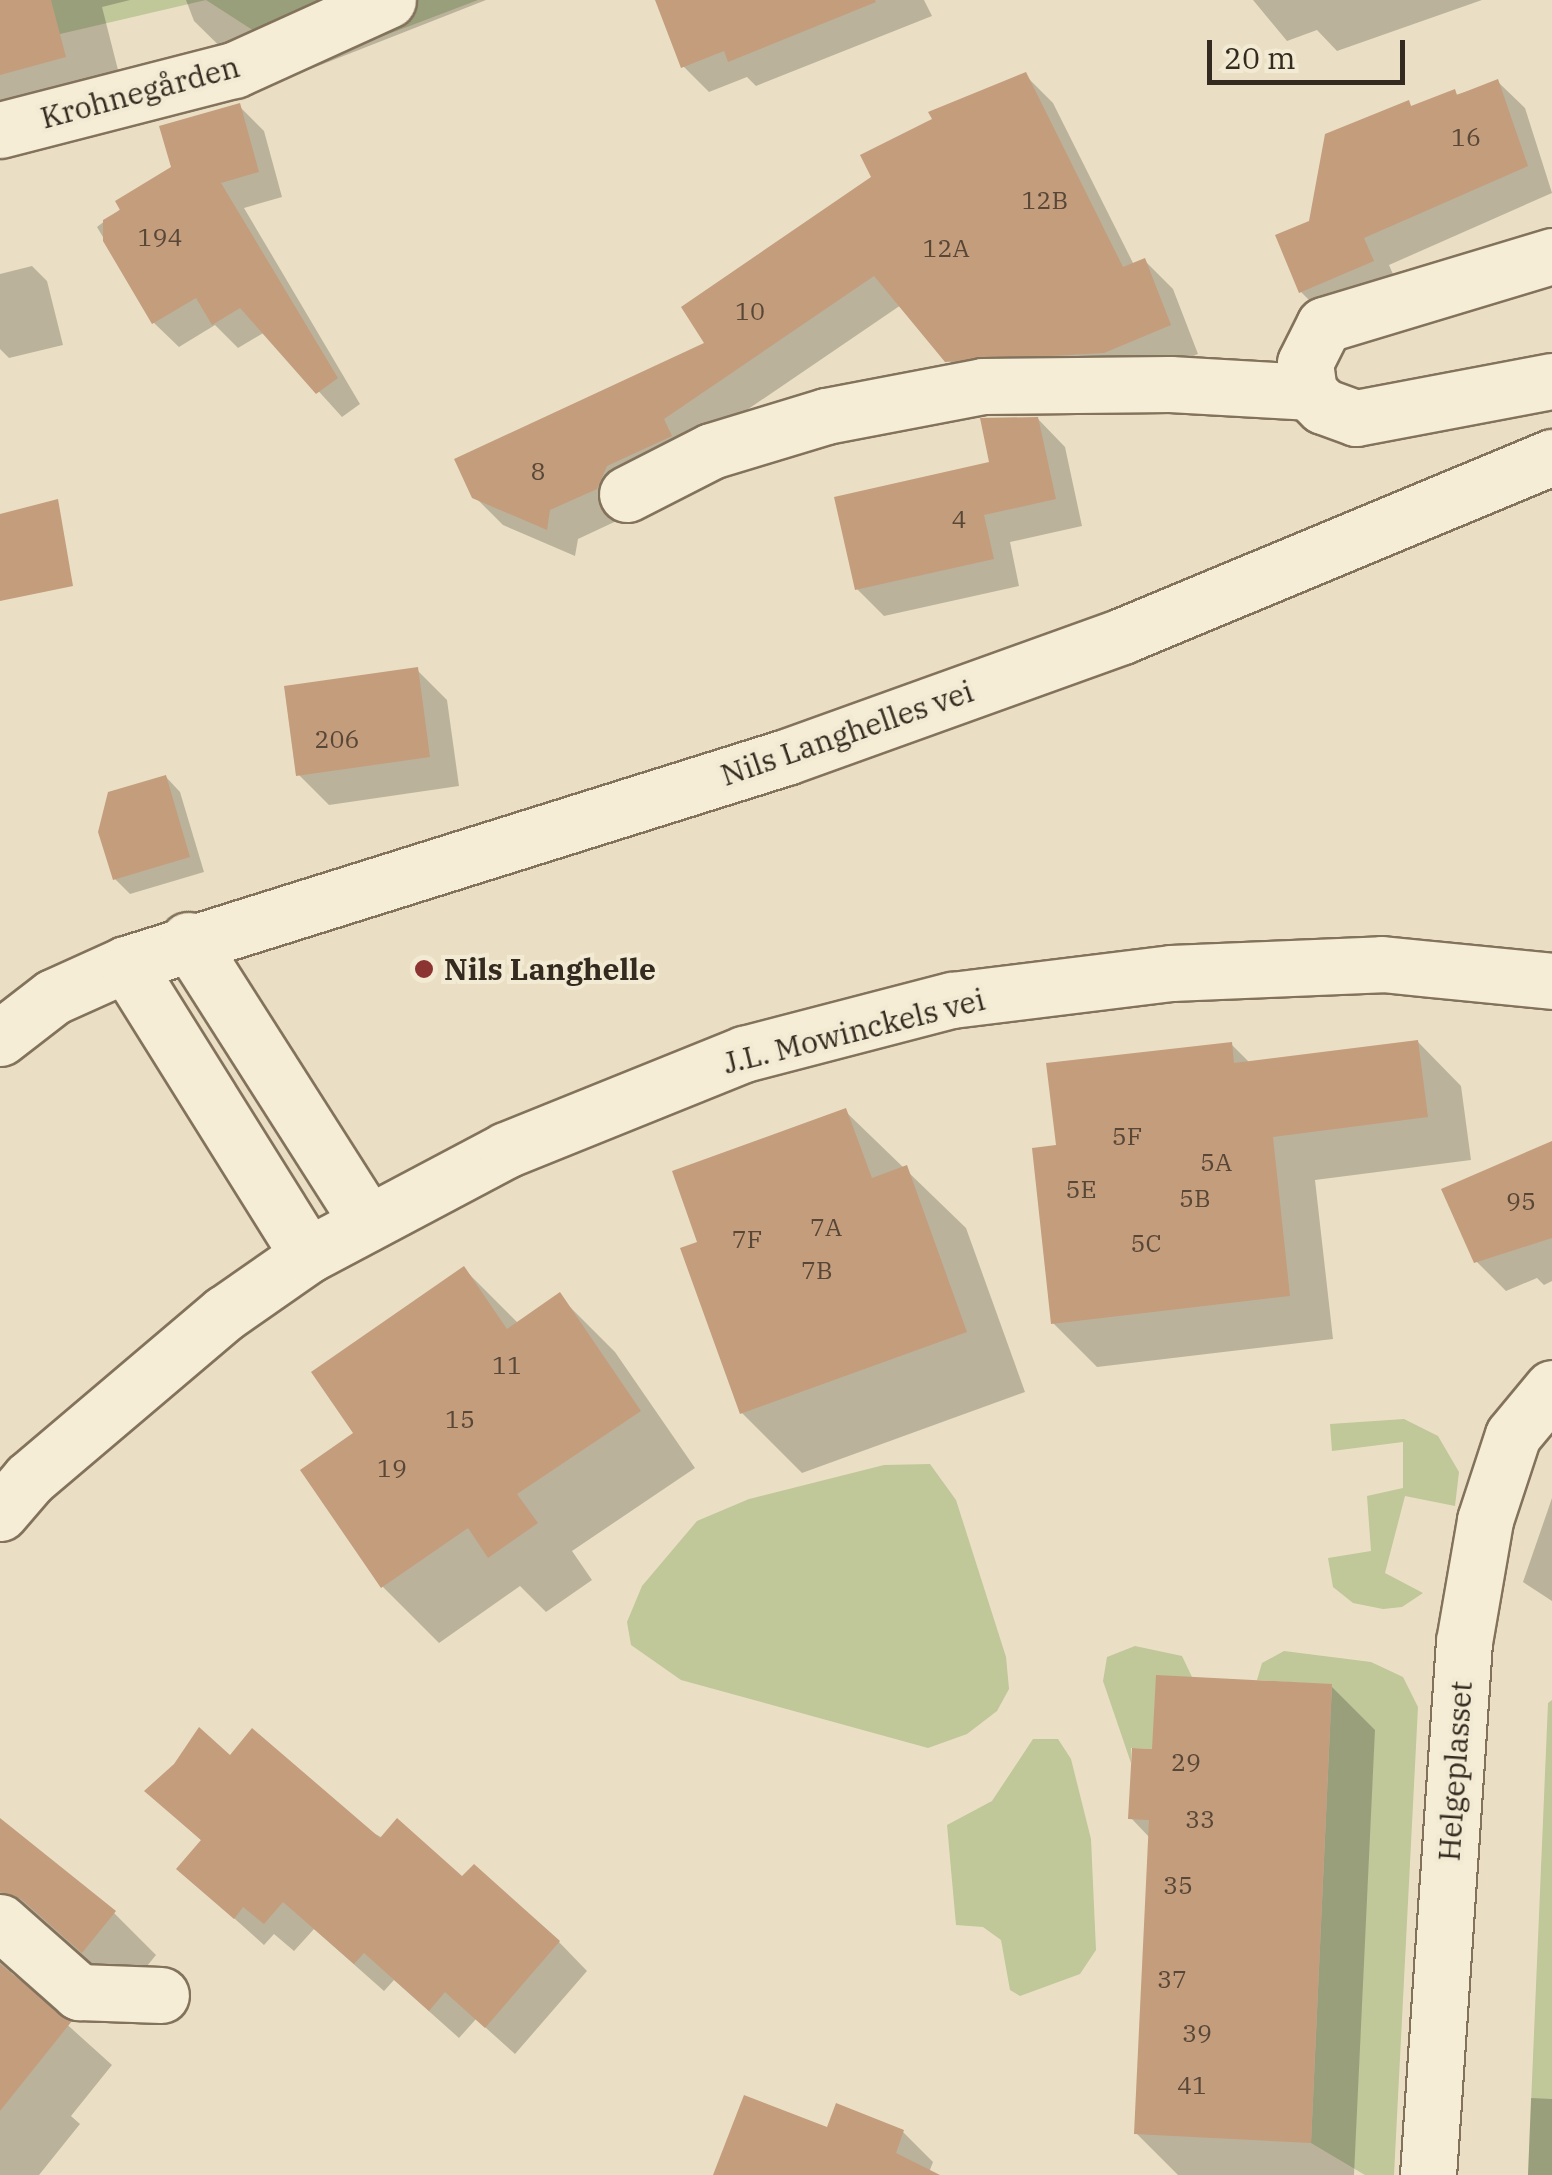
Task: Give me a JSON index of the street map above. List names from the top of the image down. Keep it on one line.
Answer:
{"streets":{"street":["Krohnegården","Nils Langhelles vei","J.L. Mowinckels vei","Helgeplasset"]},"places":["Nils Langhelle"],"house_numbers":["16","12B","194","12A","10","8","4","206","5F","5A","5E","5B","95","7A","7F","5C","7B","11","15","19","29","33","35","37","39","41"],"scale_bar":"20 m"}
